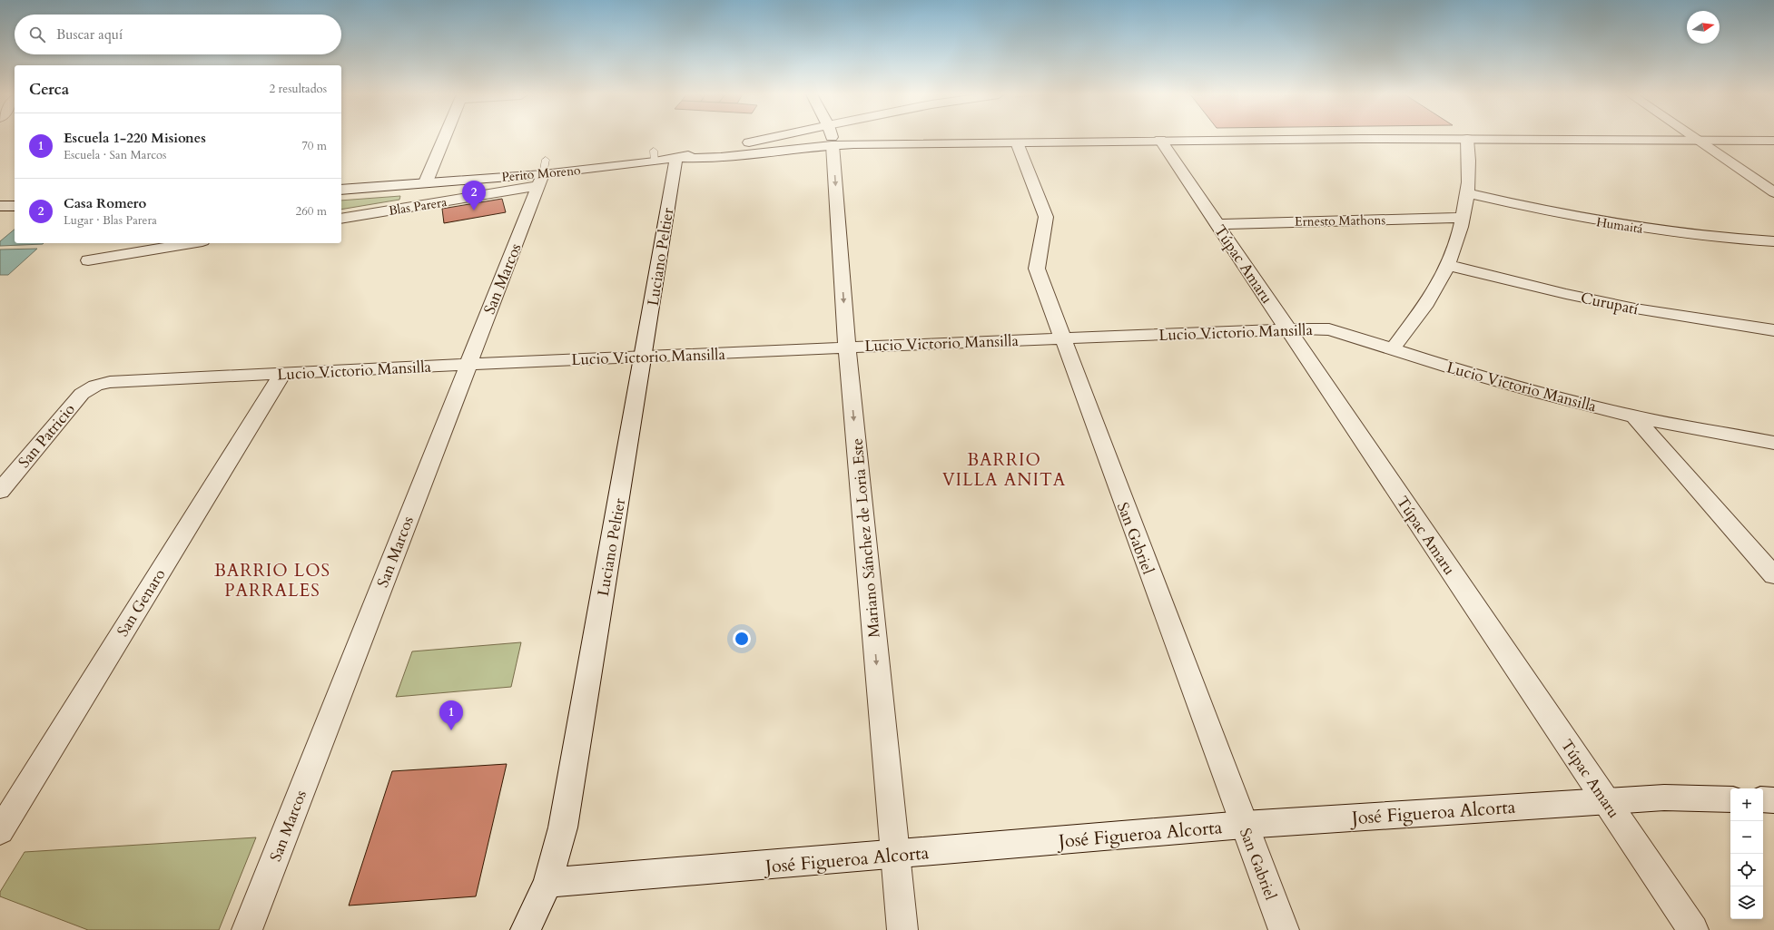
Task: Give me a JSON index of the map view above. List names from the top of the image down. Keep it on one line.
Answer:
{"streets":{"street":["Perito Moreno","Blas Parera","Ernesto Mathons","Humaitá","Luciano Peltier","Túpac Amaru","San Marcos","Curupatí","Lucio Victorio Mansilla","San Patricio","Mariano Sánchez de Loria Este","San Gabriel","San Genaro","José Figueroa Alcorta"]},"crossings":[["Perito Moreno","Blas Parera"],["Perito Moreno","Luciano Peltier"],["Perito Moreno","Túpac Amaru"],["Perito Moreno","San Marcos"],["Perito Moreno","San Gabriel"],["Blas Parera","San Marcos"],["Ernesto Mathons","Túpac Amaru"],["Luciano Peltier","Lucio Victorio Mansilla"],["Luciano Peltier","José Figueroa Alcorta"],["Túpac Amaru","Lucio Victorio Mansilla"],["Túpac Amaru","José Figueroa Alcorta"],["San Marcos","Lucio Victorio Mansilla"],["Lucio Victorio Mansilla","San Patricio"],["Lucio Victorio Mansilla","Mariano Sánchez de Loria Este"],["Lucio Victorio Mansilla","San Gabriel"],["Lucio Victorio Mansilla","San Genaro"],["Mariano Sánchez de Loria Este","José Figueroa Alcorta"],["San Gabriel","José Figueroa Alcorta"]],"one_way":["Mariano Sánchez de Loria Este"],"districts":["BARRIO VILLA ANITA","BARRIO LOS PARRALES"],"north":"right","page":{"search":"Buscar aquí","heading":["Cerca","2 resultados"],"list":[{"mark":"1","name":"Escuela 1-220 Misiones","note":"Escuela · San Marcos","value":"70 m"},{"mark":"2","name":"Casa Romero","note":"Lugar · Blas Parera","value":"260 m"}],"pins":["2","1"],"map_buttons":["+","−"]}}
